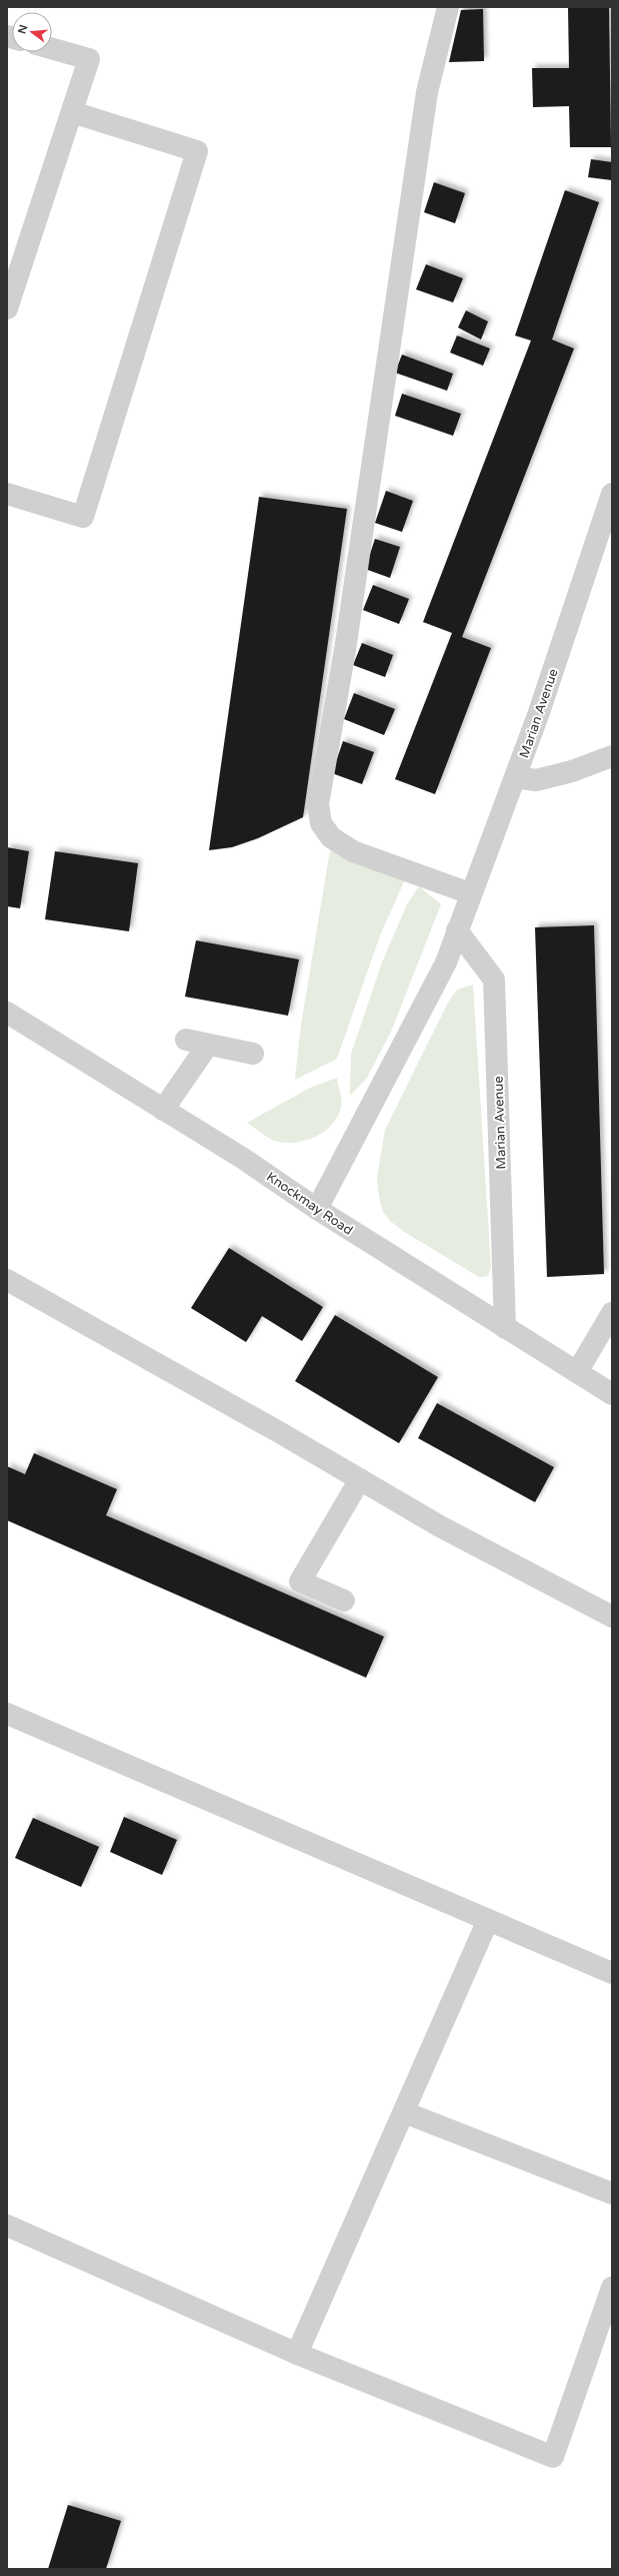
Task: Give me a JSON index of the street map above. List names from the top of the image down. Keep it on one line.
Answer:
{"streets":{"street":["Marian Avenue","Knockmay Road"]},"crossings":[["Marian Avenue","Knockmay Road"]],"north":"left"}
